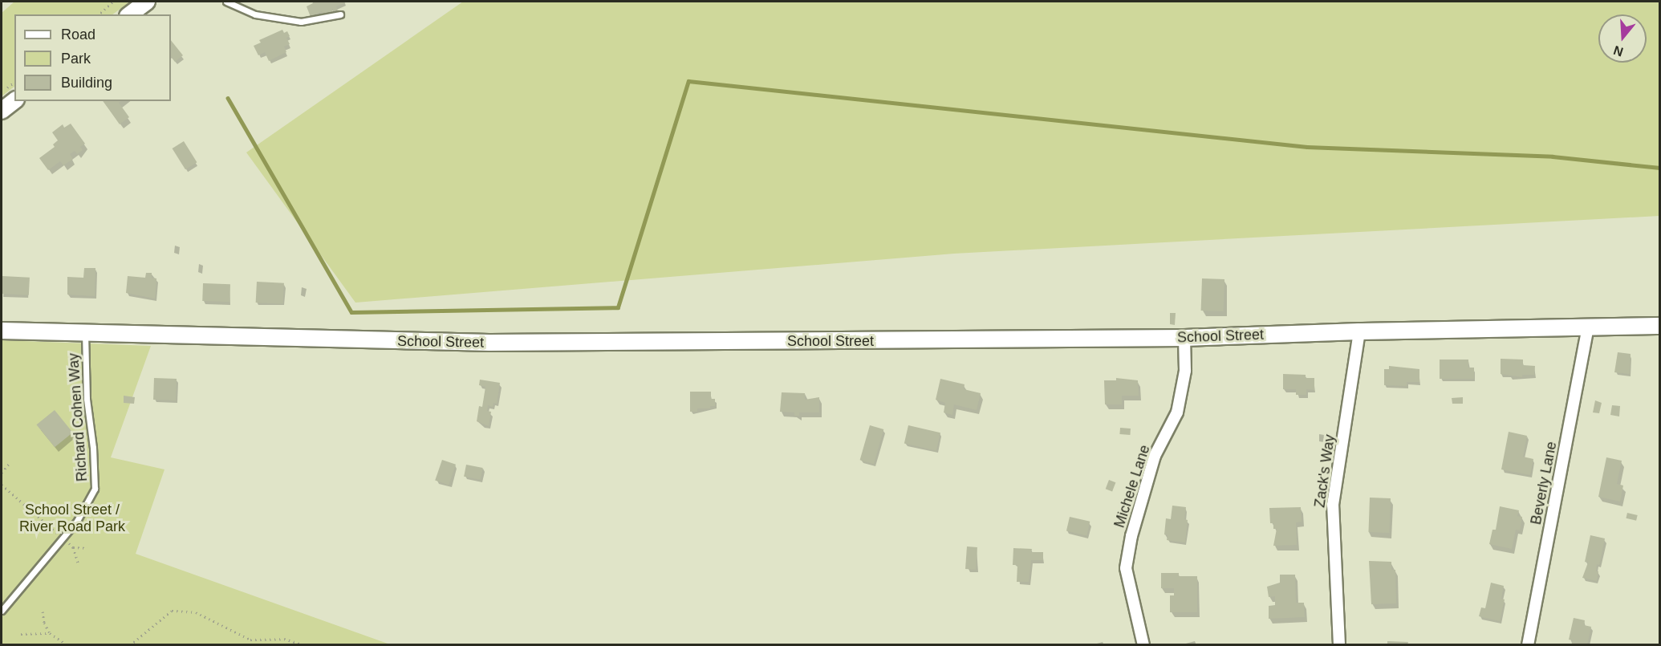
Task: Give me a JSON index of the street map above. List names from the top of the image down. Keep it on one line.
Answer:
{"streets":{"street":["School Street","Zack's Way","Beverly Lane","Michele Lane"],"lane":["Richard Cohen Way"]},"crossings":[["School Street","Richard Cohen Way"],["School Street","Zack's Way"],["School Street","Beverly Lane"],["School Street","Michele Lane"]],"parks":["School Street / River Road Park"],"legend":["Road","Park","Building"],"north":"bottom"}
